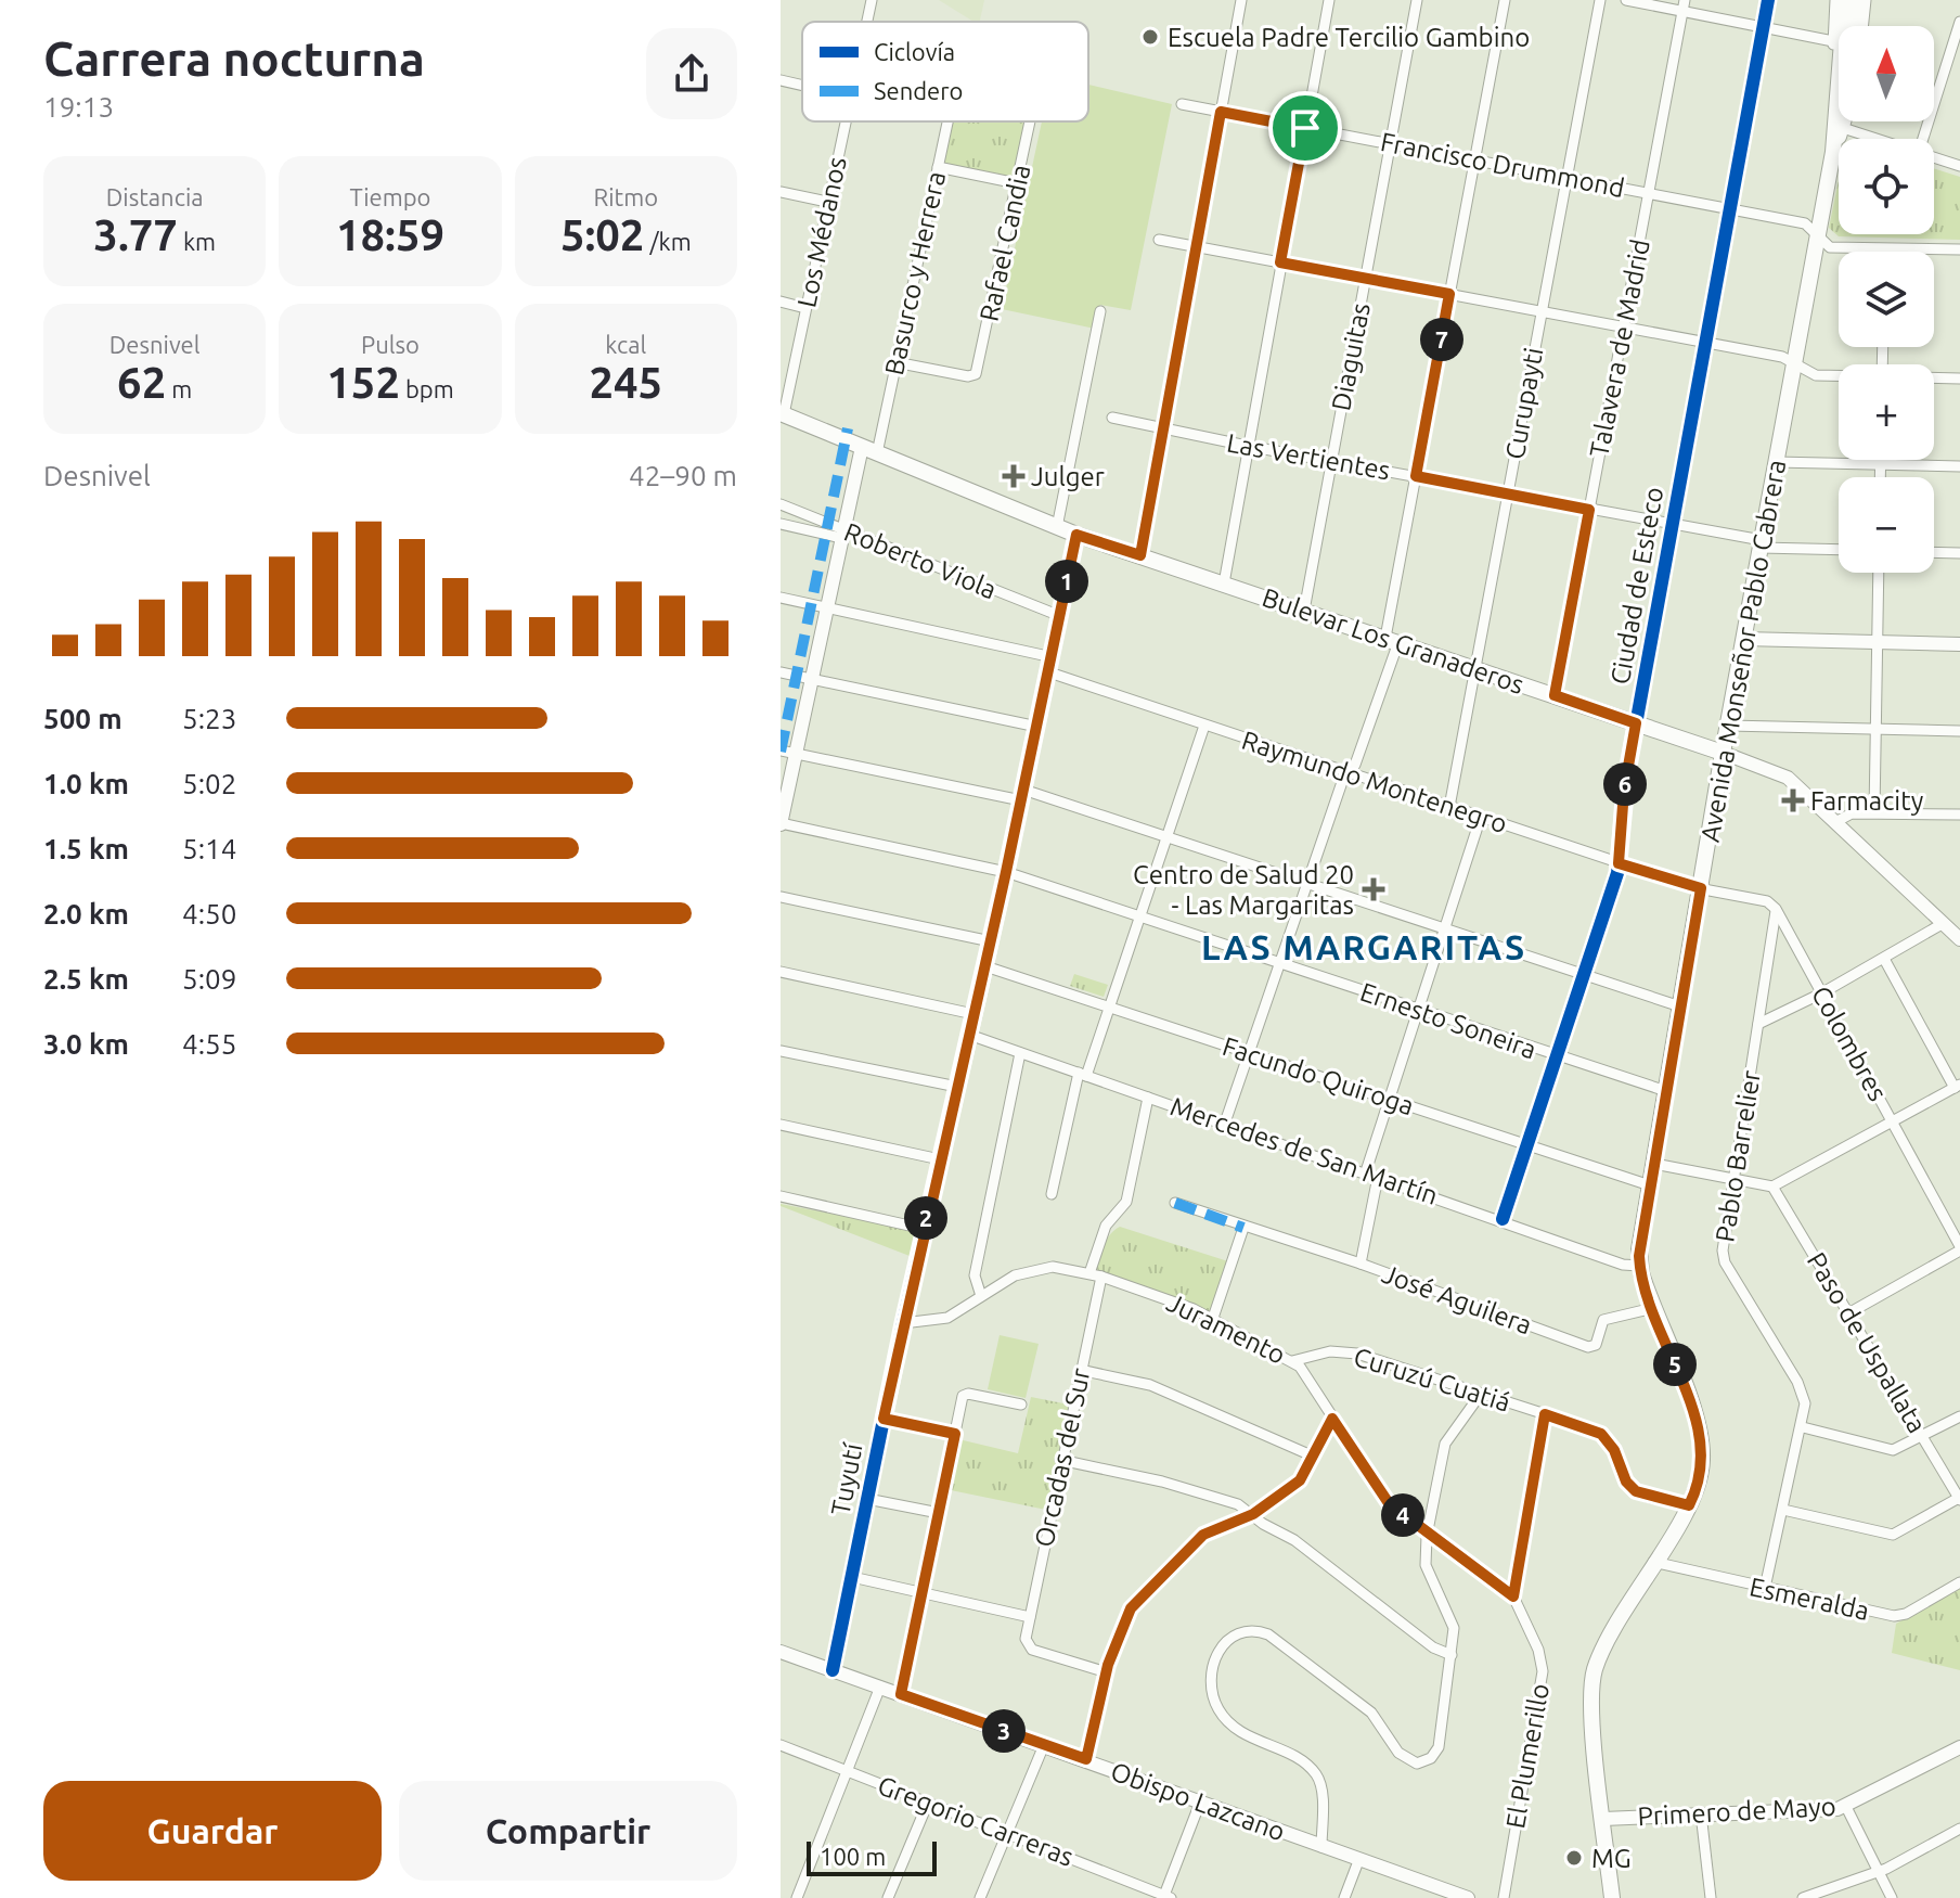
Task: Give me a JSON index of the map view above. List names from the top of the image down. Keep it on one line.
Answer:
{"streets":{"main road":["Bulevar Los Granaderos","Avenida Monseñor Pablo Cabrera","Obispo Lazcano","Primero de Mayo"],"street":["Francisco Drummond","Los Médanos","Rafael Candia","Basurco y Herrera","Talavera de Madrid","Diaguitas","Curupayti","Las Vertientes","Roberto Viola","Ciudad de Esteco","Raymundo Montenegro","Ernesto Soneira","Colombres","Facundo Quiroga","Mercedes de San Martín","Pablo Barrelier","José Aguilera","Juramento","Paso de Uspallata","Curuzú Cuatiá","Orcadas del Sur","Tuyutí","Esmeralda","El Plumerillo","Gregorio Carreras"]},"crossings":[["Francisco Drummond","Talavera de Madrid"],["Francisco Drummond","Diaguitas"],["Francisco Drummond","Curupayti"],["Francisco Drummond","Ciudad de Esteco"],["Francisco Drummond","Avenida Monseñor Pablo Cabrera"],["Los Médanos","Bulevar Los Granaderos"],["Rafael Candia","Basurco y Herrera"],["Basurco y Herrera","Bulevar Los Granaderos"],["Talavera de Madrid","Las Vertientes"],["Talavera de Madrid","Bulevar Los Granaderos"],["Diaguitas","Las Vertientes"],["Diaguitas","Bulevar Los Granaderos"],["Curupayti","Las Vertientes"],["Curupayti","Bulevar Los Granaderos"],["Curupayti","Raymundo Montenegro"],["Las Vertientes","Ciudad de Esteco"],["Las Vertientes","Avenida Monseñor Pablo Cabrera"],["Roberto Viola","Tuyutí"],["Ciudad de Esteco","Bulevar Los Granaderos"],["Ciudad de Esteco","Raymundo Montenegro"],["Ciudad de Esteco","Ernesto Soneira"],["Ciudad de Esteco","Facundo Quiroga"],["Ciudad de Esteco","Mercedes de San Martín"],["Bulevar Los Granaderos","Avenida Monseñor Pablo Cabrera"],["Bulevar Los Granaderos","Tuyutí"],["Avenida Monseñor Pablo Cabrera","Raymundo Montenegro"],["Avenida Monseñor Pablo Cabrera","Ernesto Soneira"],["Avenida Monseñor Pablo Cabrera","Facundo Quiroga"],["Avenida Monseñor Pablo Cabrera","Mercedes de San Martín"],["Avenida Monseñor Pablo Cabrera","José Aguilera"],["Avenida Monseñor Pablo Cabrera","Curuzú Cuatiá"],["Avenida Monseñor Pablo Cabrera","Esmeralda"],["Avenida Monseñor Pablo Cabrera","Primero de Mayo"],["Raymundo Montenegro","Tuyutí"],["Ernesto Soneira","Tuyutí"],["Colombres","Pablo Barrelier"],["Facundo Quiroga","Tuyutí"],["Mercedes de San Martín","Orcadas del Sur"],["Mercedes de San Martín","Tuyutí"],["Pablo Barrelier","Esmeralda"],["Juramento","Curuzú Cuatiá"],["Juramento","Orcadas del Sur"],["Juramento","Tuyutí"],["Juramento","El Plumerillo"],["Tuyutí","Obispo Lazcano"]],"districts":["LAS MARGARITAS"],"places":{"other":["Escuela Padre Tercilio Gambino","MG"],"health":["Julger","Farmacity","Centro de Salud 20 - Las Margaritas"]},"legend":["Ciclovía","Sendero"],"scale_bar":"100 m","north":"top","page":{"heading":["Carrera nocturna","19:13"],"map_buttons":["+","−"],"stats":[["Distancia","3.77 km"],["Tiempo","18:59"],["Ritmo","5:02 /km"],["Desnivel","62 m"],["Pulso","152 bpm"],["kcal","245"]],"pins":["7","1","6","2","5","4","3"],"chart":["Desnivel","42–90 m"],"list":[{"name":"500 m","note":"5:23"},{"name":"1.0 km","note":"5:02"},{"name":"1.5 km","note":"5:14"},{"name":"2.0 km","note":"4:50"},{"name":"2.5 km","note":"5:09"},{"name":"3.0 km","note":"4:55"}],"buttons":["Guardar","Compartir"],"scale":"100 m"}}
